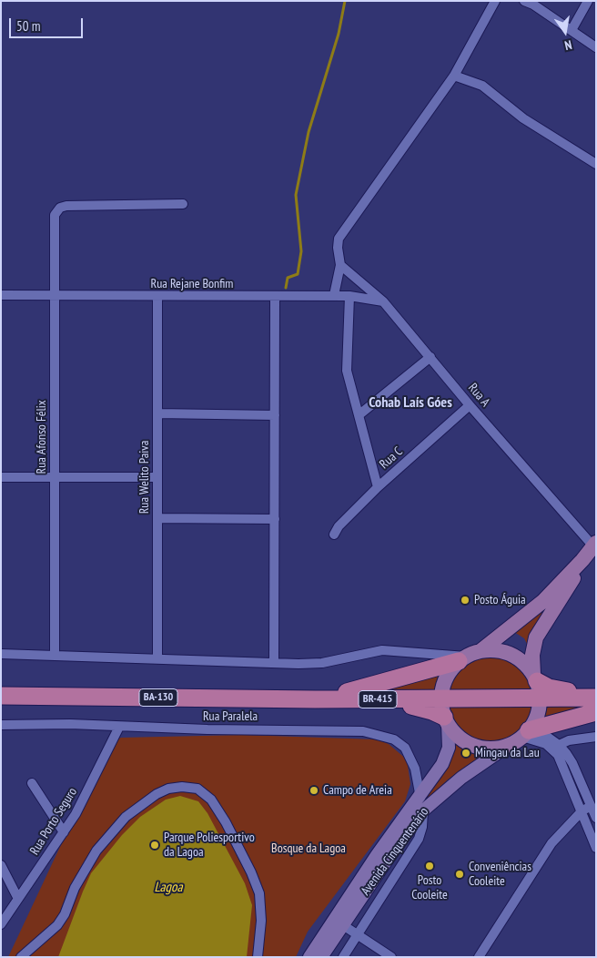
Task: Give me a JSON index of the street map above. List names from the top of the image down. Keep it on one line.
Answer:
{"streets":{"highway":["BA-130"],"main road":["Avenida Cinquentenário"],"street":["Rua Rejane Bonfim","Rua A","Rua Afonso Félix","Rua C","Rua Welito Paiva","Rua Paralela","Rua Porto Seguro"]},"crossings":[["Rua Rejane Bonfim","Rua A"],["Rua Rejane Bonfim","Rua Afonso Félix"],["Rua Rejane Bonfim","Rua Welito Paiva"],["Rua A","Rua C"],["Rua Paralela","Rua Porto Seguro"],["Rua Paralela","Avenida Cinquentenário"]],"districts":["Cohab Laís Góes"],"water":["Lagoa"],"parks":["Bosque da Lagoa"],"places":["Posto Águia","Mingau da Lau","Campo de Areia","Parque Poliesportivo da Lagoa","Posto Cooleite","Conveniências Cooleite"],"scale_bar":"50 m","north":"bottom"}
